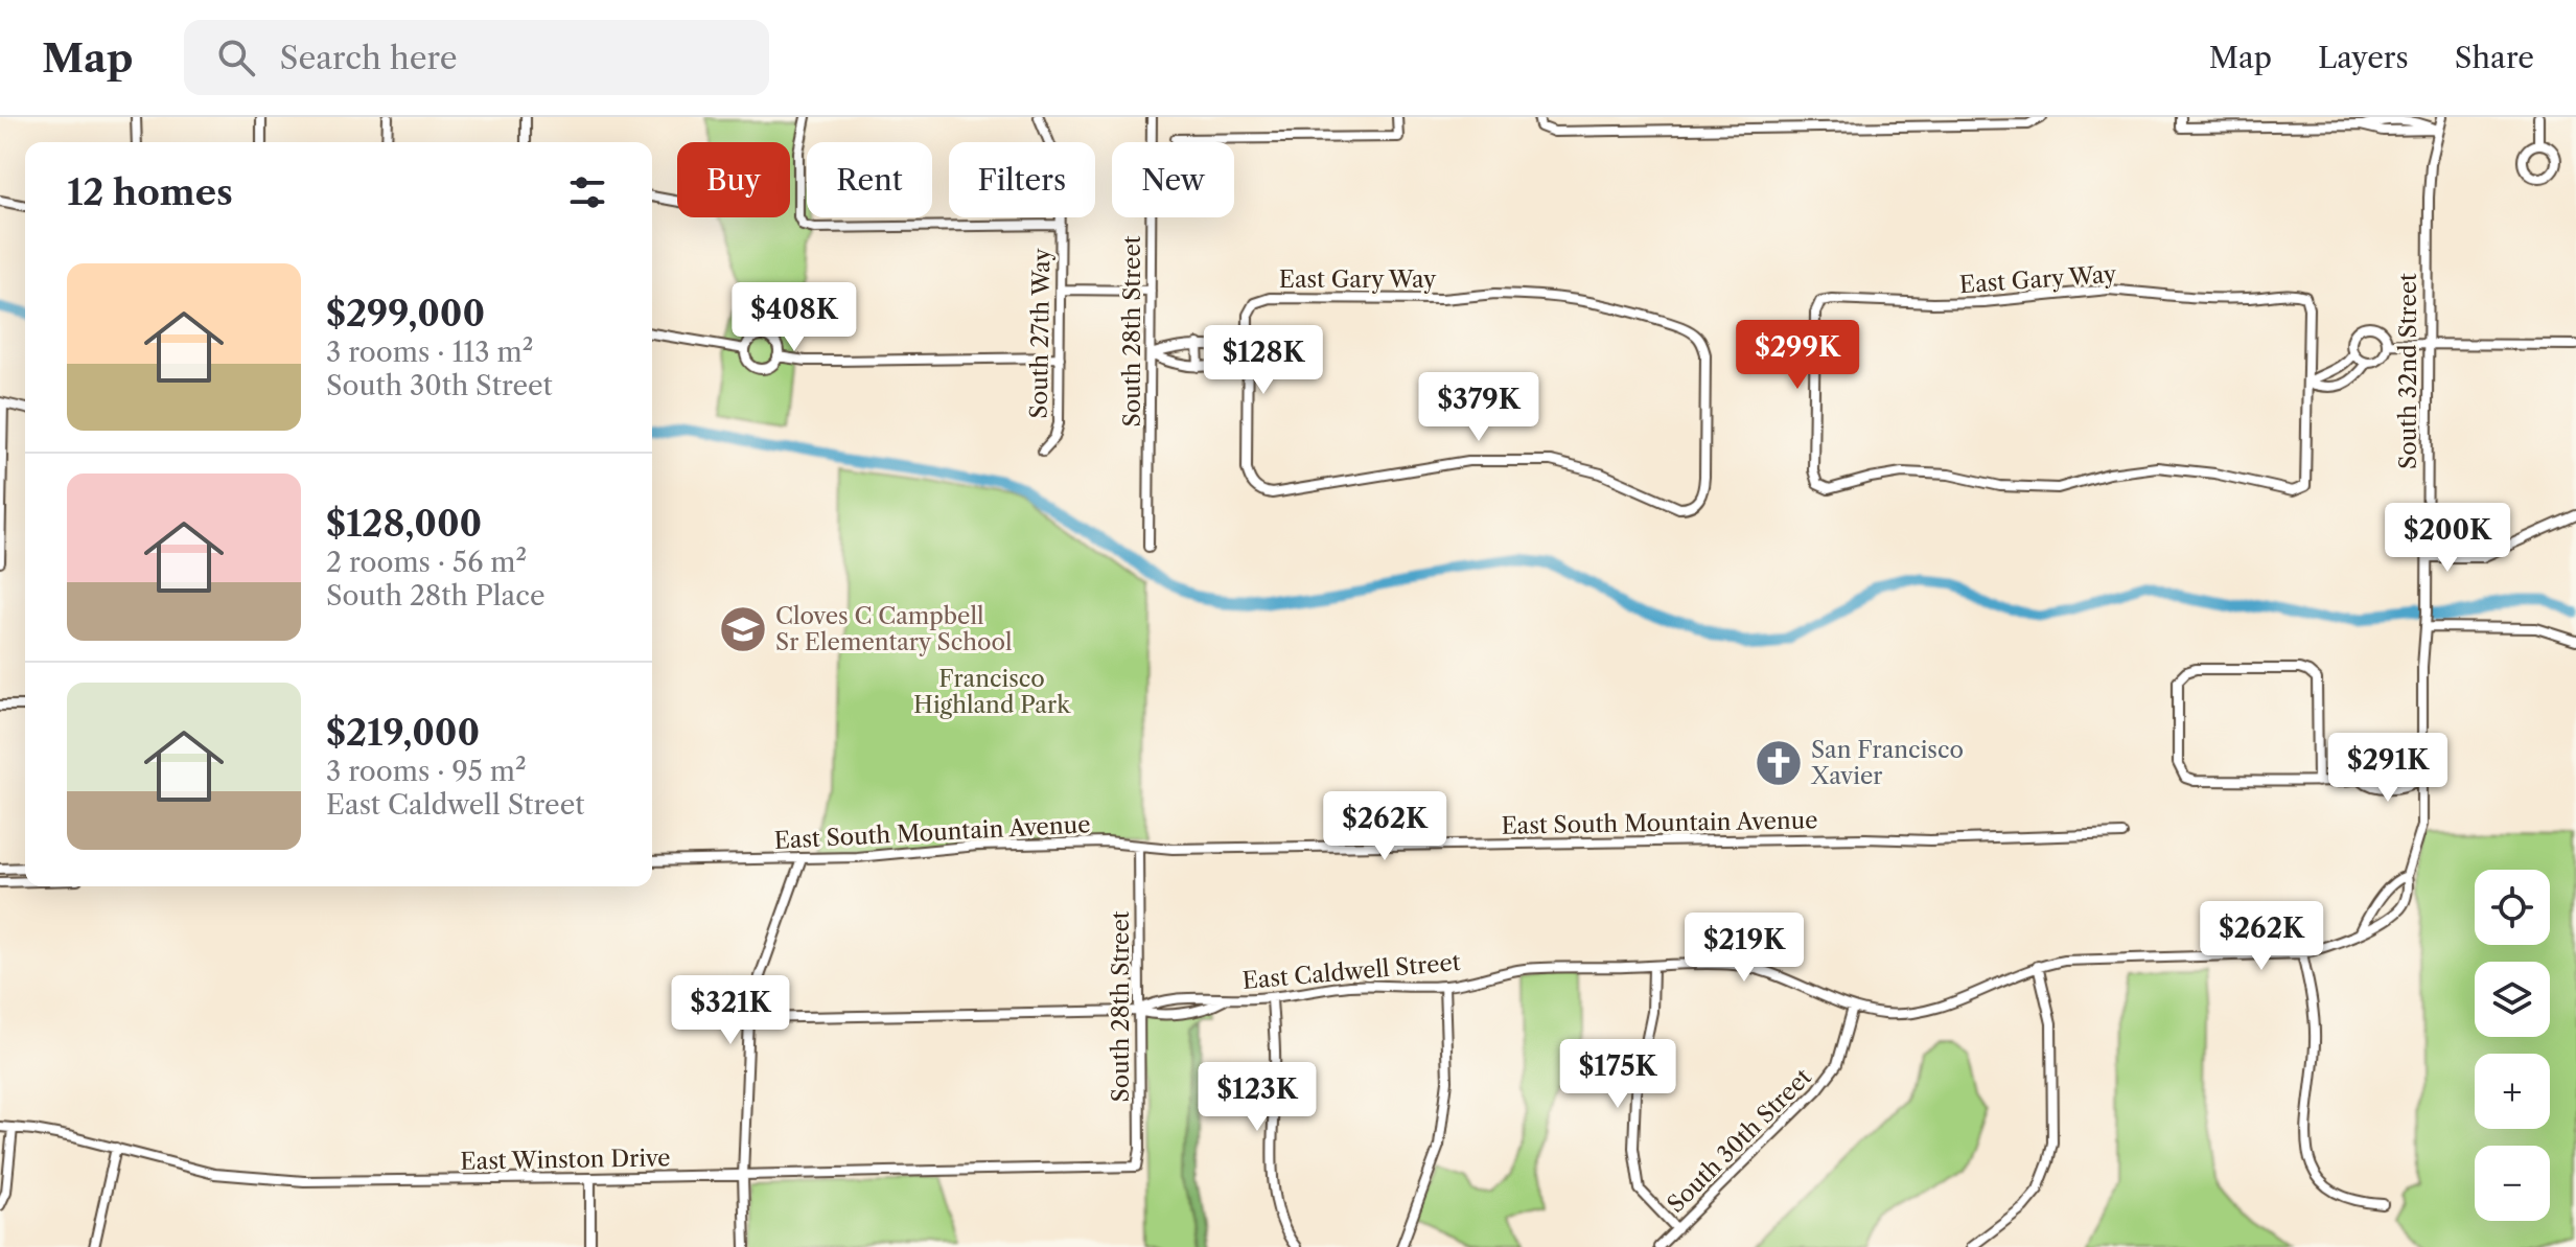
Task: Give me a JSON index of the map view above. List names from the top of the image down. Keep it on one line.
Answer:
{"streets":{"street":["East Gary Way","South 28th Street","South 27th Way","South 32nd Street","East South Mountain Avenue","East Caldwell Street","South 30th Street","East Winston Drive"]},"crossings":[["South 28th Street","East South Mountain Avenue"],["South 28th Street","East Caldwell Street"],["South 28th Street","East Winston Drive"],["East Caldwell Street","South 30th Street"]],"parks":["Francisco Highland Park"],"places":{"school or university":["Cloves C Campbell Sr Elementary School"],"church":["San Francisco Xavier"]},"page":{"header":"Map","search":"Search here","nav":["Map","Layers","Share"],"chip":["Buy","Rent","Filters","New"],"heading":"12 homes","list":[{"name":"$299,000","note":"3 rooms · 113 m² · South 30th Street"},{"name":"$128,000","note":"2 rooms · 56 m² · South 28th Place"},{"name":"$219,000","note":"3 rooms · 95 m² · East Caldwell Street"}],"price":["$408K","$299K","$128K","$379K","$200K","$291K","$262K","$262K","$219K","$321K","$175K","$123K"],"map_buttons":["+","−"]}}
